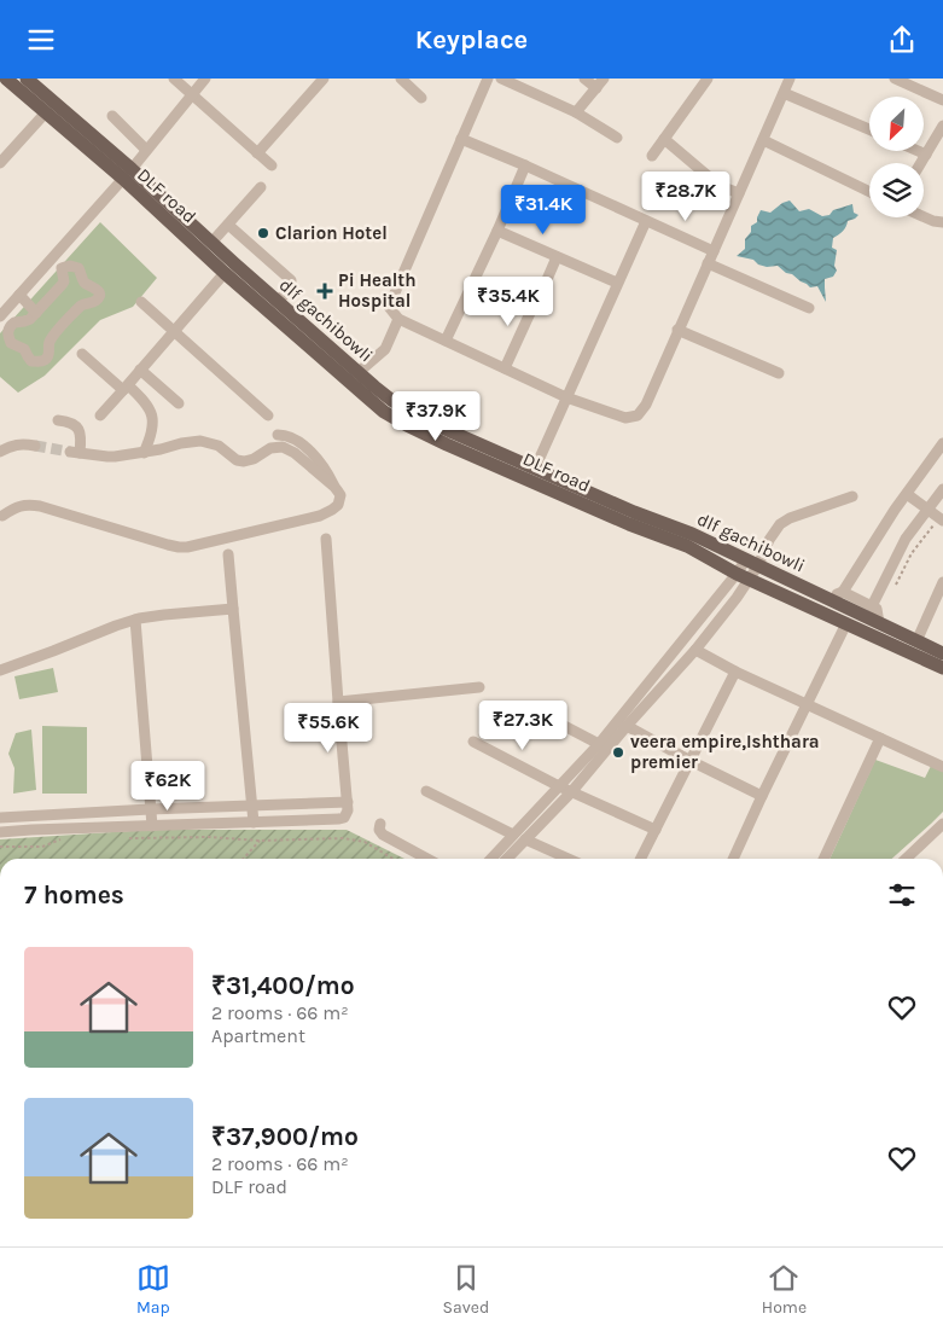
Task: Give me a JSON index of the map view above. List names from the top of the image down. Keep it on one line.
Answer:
{"streets":{"main road":["DLF road","dlf gachibowli"]},"crossings":[["DLF road","dlf gachibowli"]],"places":{"other":["Clarion Hotel","veera empire,Ishthara premier"],"health":["Pi Health Hospital"]},"north":"bottom left","page":{"header":"Keyplace","price":["₹28.7K","₹31.4K","₹35.4K","₹37.9K","₹27.3K","₹55.6K","₹62K"],"heading":"7 homes","list":[{"name":"₹31,400/mo","note":"2 rooms · 66 m² · Apartment"},{"name":"₹37,900/mo","note":"2 rooms · 66 m² · DLF road"}],"tabs":["Map","Saved","Home"]}}
